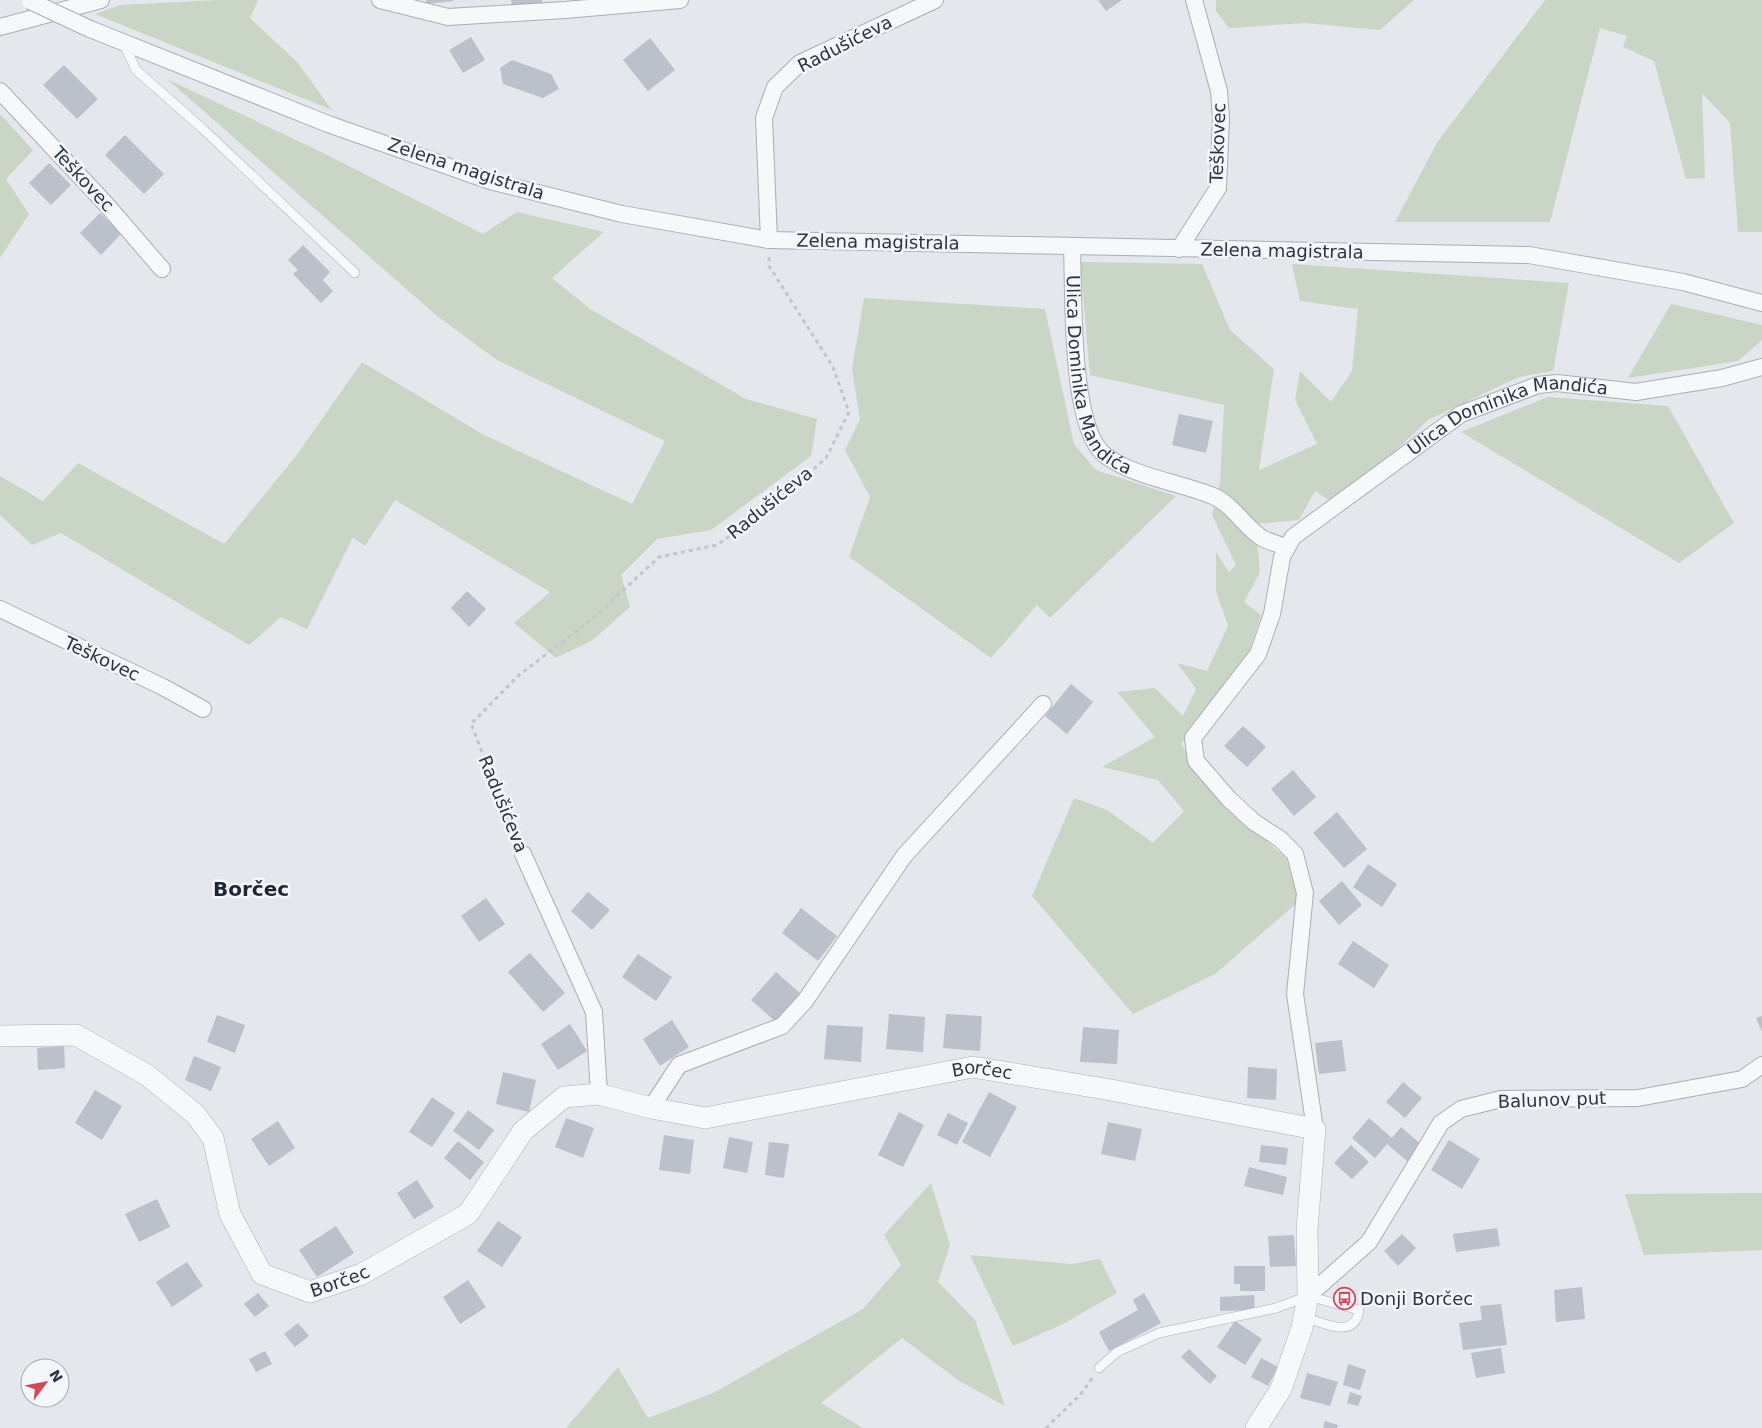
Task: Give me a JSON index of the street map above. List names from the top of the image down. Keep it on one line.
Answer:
{"streets":{"street":["Radušićeva","Teškovec","Zelena magistrala","Ulica Dominika Mandića","Borčec","Balunov put"]},"crossings":[["Radušićeva","Zelena magistrala"],["Radušićeva","Borčec"],["Teškovec","Zelena magistrala"],["Zelena magistrala","Ulica Dominika Mandića"],["Ulica Dominika Mandića","Borčec"],["Ulica Dominika Mandića","Balunov put"]],"districts":["Borčec"],"places":{"bus stop":["Donji Borčec"]},"north":"top right"}
